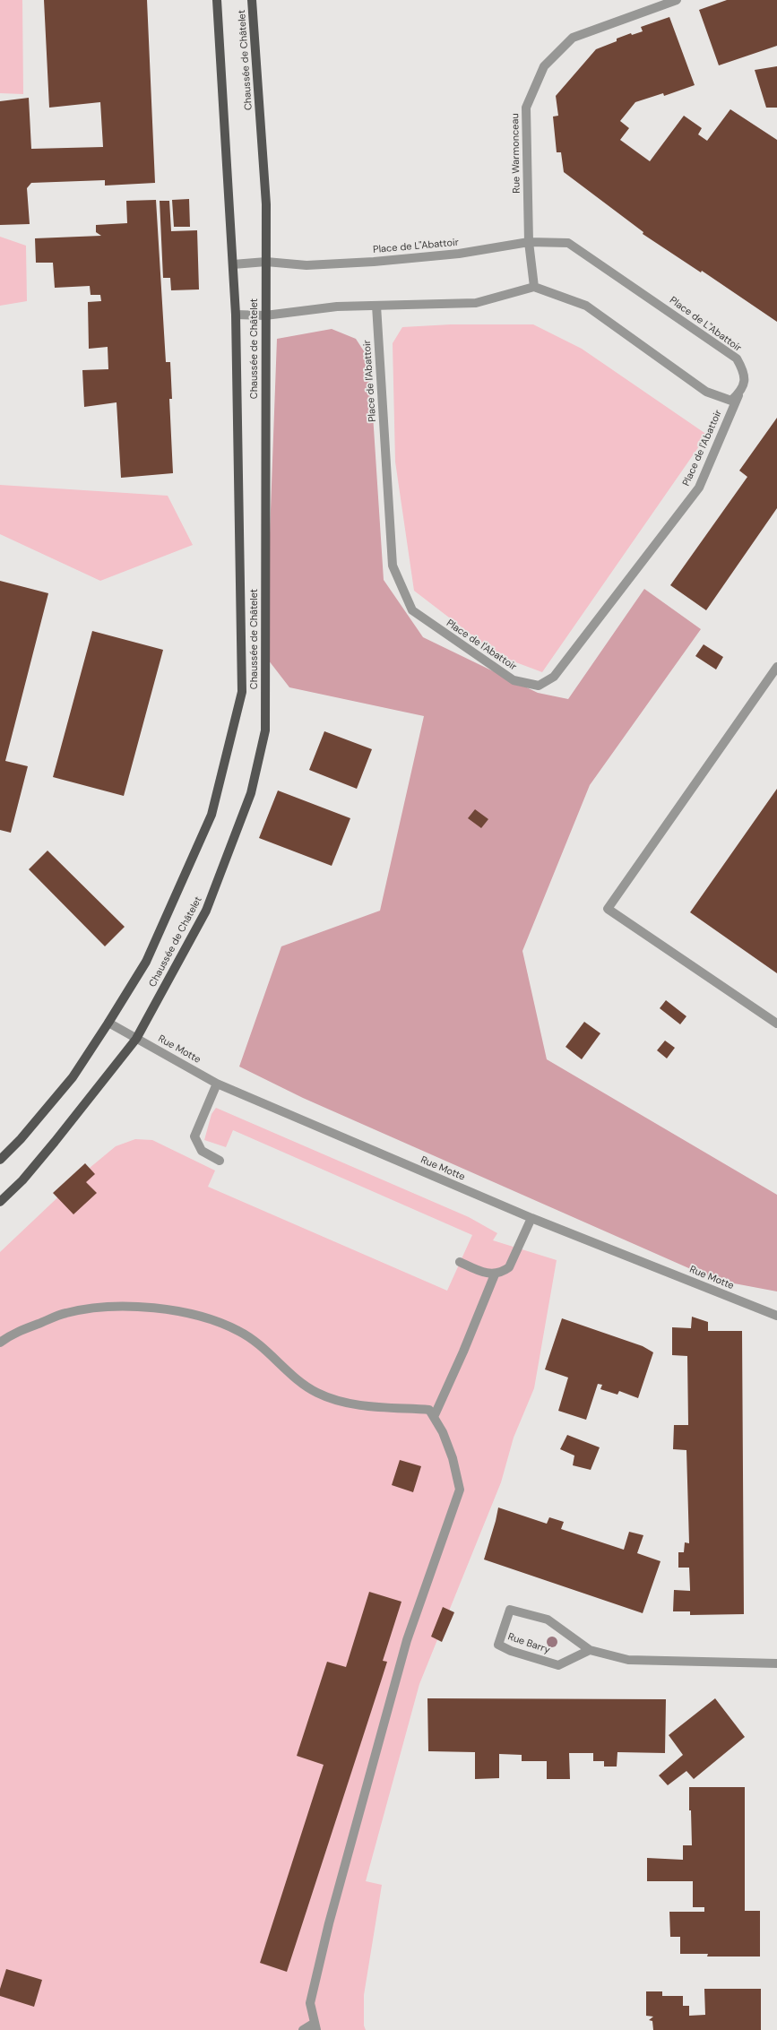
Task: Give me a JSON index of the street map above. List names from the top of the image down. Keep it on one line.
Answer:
{"streets":{"main road":["Chaussée de Châtelet"],"street":["Rue Warmonceau","Place de L\"Abattoir","Place de l'Abattoir","Rue Motte","Rue Barry"]},"crossings":[["Chaussée de Châtelet","Place de L\"Abattoir"],["Chaussée de Châtelet","Rue Motte"],["Rue Warmonceau","Place de L\"Abattoir"],["Place de L\"Abattoir","Place de l'Abattoir"]]}
